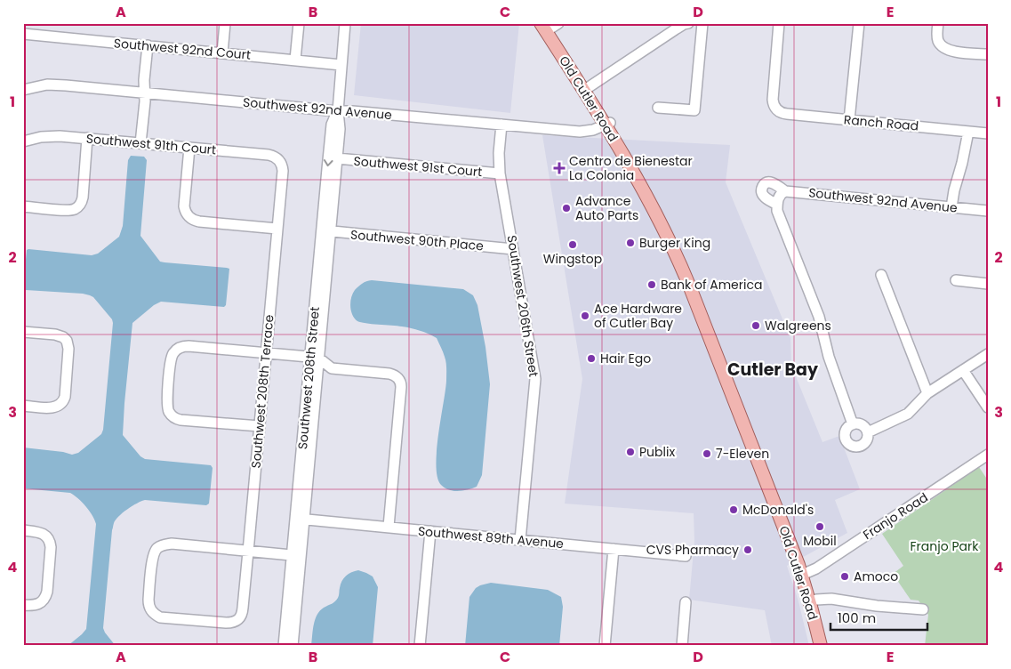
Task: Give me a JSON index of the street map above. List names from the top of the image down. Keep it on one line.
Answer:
{"streets":{"main road":["Old Cutler Road"],"street":["Southwest 92nd Court","Southwest 92nd Avenue","Ranch Road","Southwest 91th Court","Southwest 91st Court","Southwest 90th Place","Southwest 206th Street","Southwest 208th Street","Southwest 208th Terrace","Franjo Road","Southwest 89th Avenue"]},"crossings":[["Southwest 92nd Court","Southwest 208th Street"],["Old Cutler Road","Southwest 92nd Avenue"],["Old Cutler Road","Franjo Road"],["Southwest 92nd Avenue","Southwest 206th Street"],["Southwest 92nd Avenue","Southwest 208th Street"],["Southwest 91th Court","Southwest 208th Terrace"],["Southwest 91st Court","Southwest 206th Street"],["Southwest 91st Court","Southwest 208th Street"],["Southwest 90th Place","Southwest 206th Street"],["Southwest 90th Place","Southwest 208th Street"],["Southwest 206th Street","Southwest 89th Avenue"],["Southwest 208th Street","Southwest 89th Avenue"]],"districts":["Cutler Bay"],"parks":["Franjo Park"],"places":{"health":["Centro de Bienestar La Colonia"],"other":["Advance Auto Parts","Burger King","Wingstop","Bank of America","Ace Hardware of Cutler Bay","Walgreens","Hair Ego","Publix","7-Eleven","McDonald's","Mobil","CVS Pharmacy","Amoco"]},"scale_bar":"100 m","grid":{"columns":["A","B","C","D","E"],"rows":["1","2","3","4"]}}
